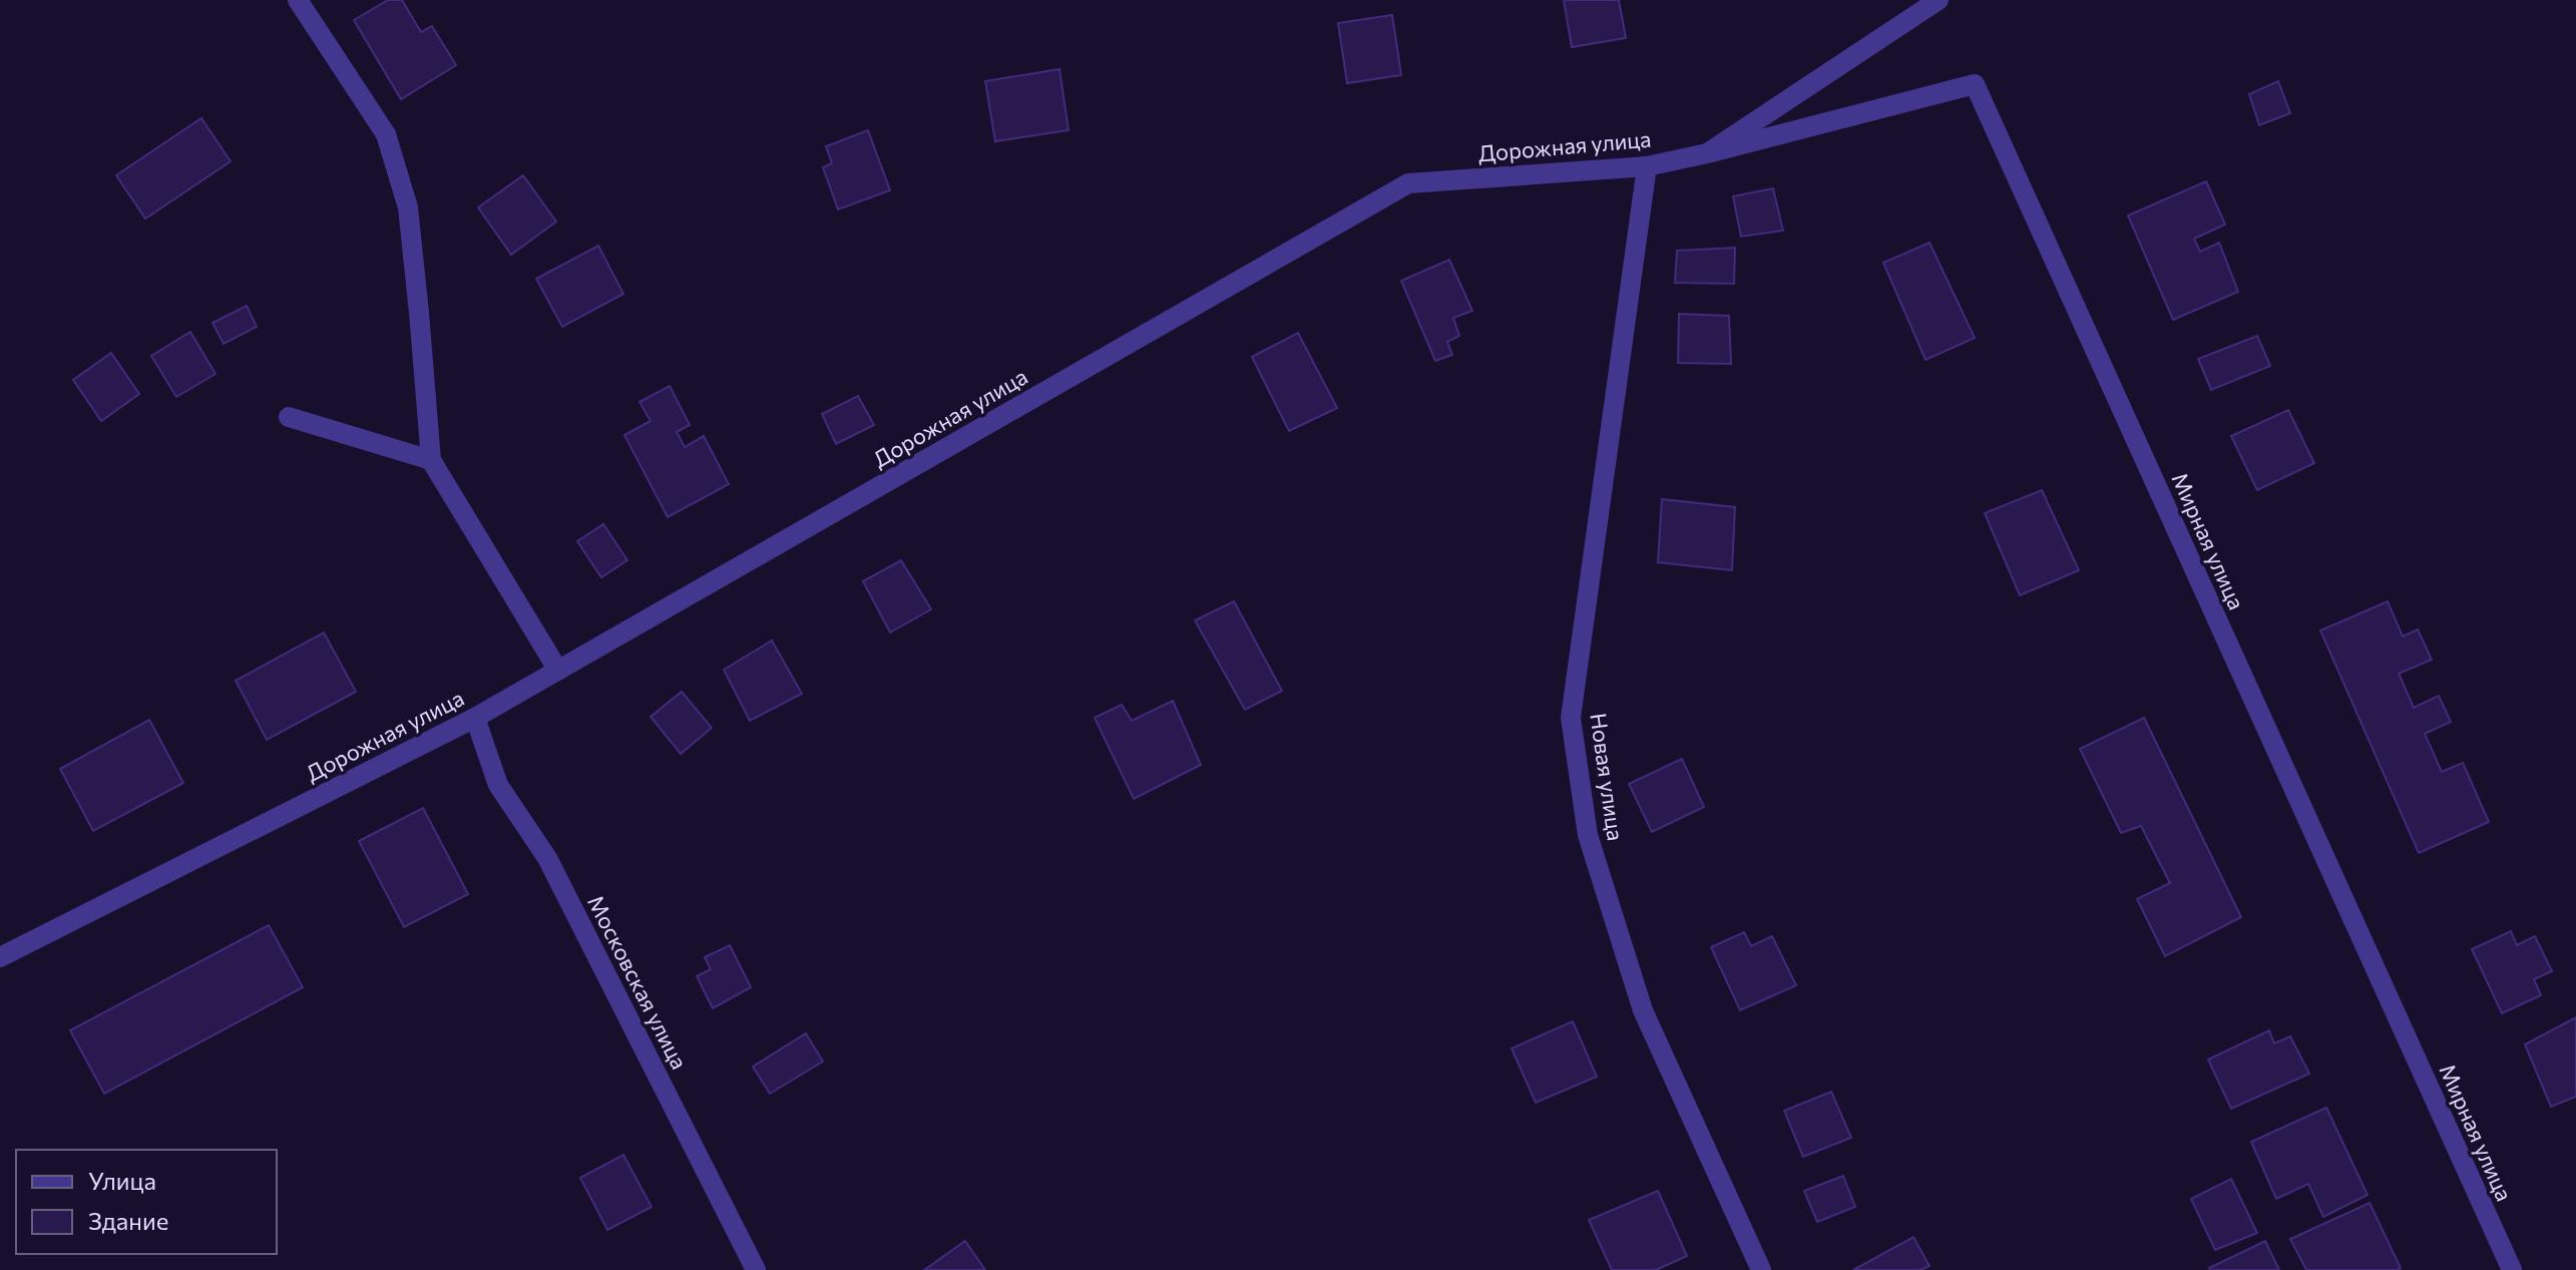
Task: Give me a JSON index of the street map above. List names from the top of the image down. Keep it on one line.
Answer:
{"streets":{"street":["Дорожная улица","Мирная улица","Новая улица","Московская улица"]},"crossings":[["Дорожная улица","Мирная улица"],["Дорожная улица","Новая улица"],["Дорожная улица","Московская улица"]],"legend":["Улица","Здание"]}
